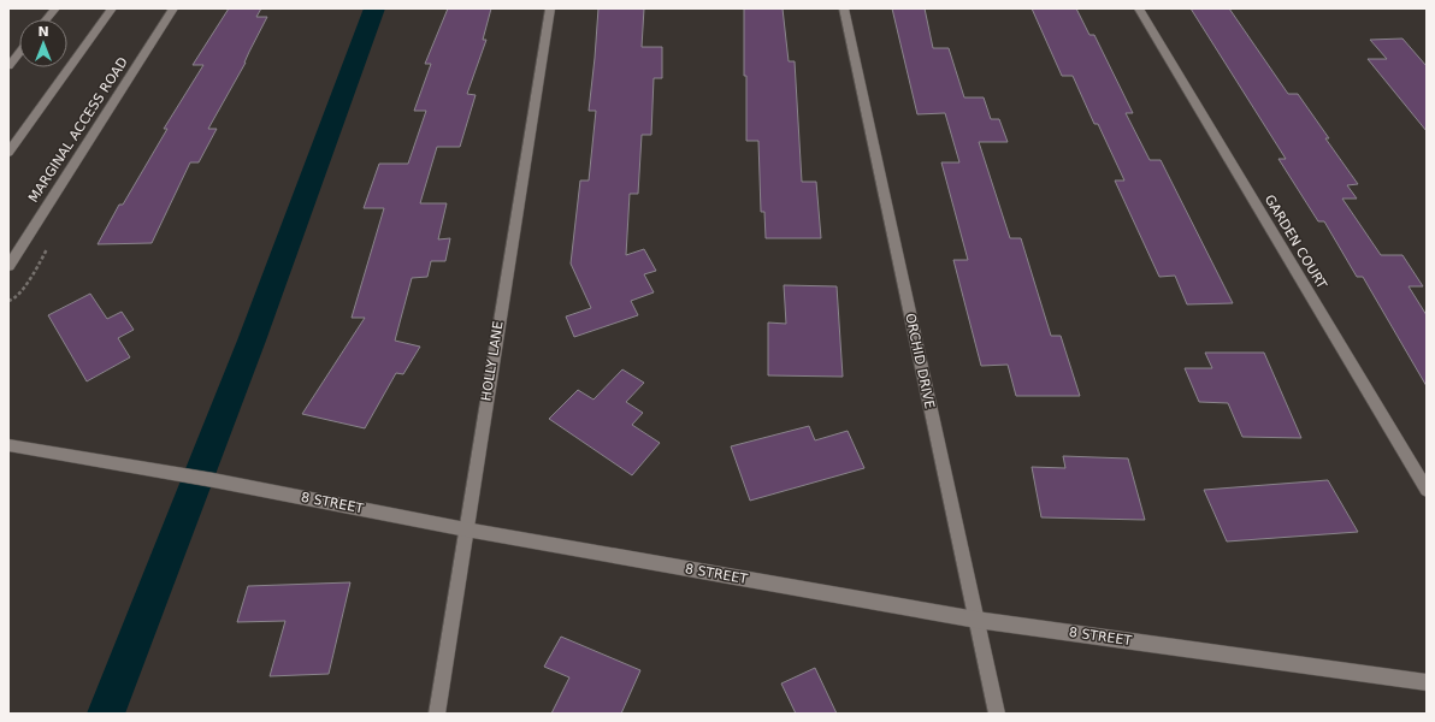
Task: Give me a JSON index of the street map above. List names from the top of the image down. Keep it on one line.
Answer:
{"streets":{"street":["MARGINAL ACCESS ROAD","GARDEN COURT","HOLLY LANE","ORCHID DRIVE","8 STREET"]},"crossings":[["HOLLY LANE","8 STREET"],["ORCHID DRIVE","8 STREET"]],"north":"top"}
